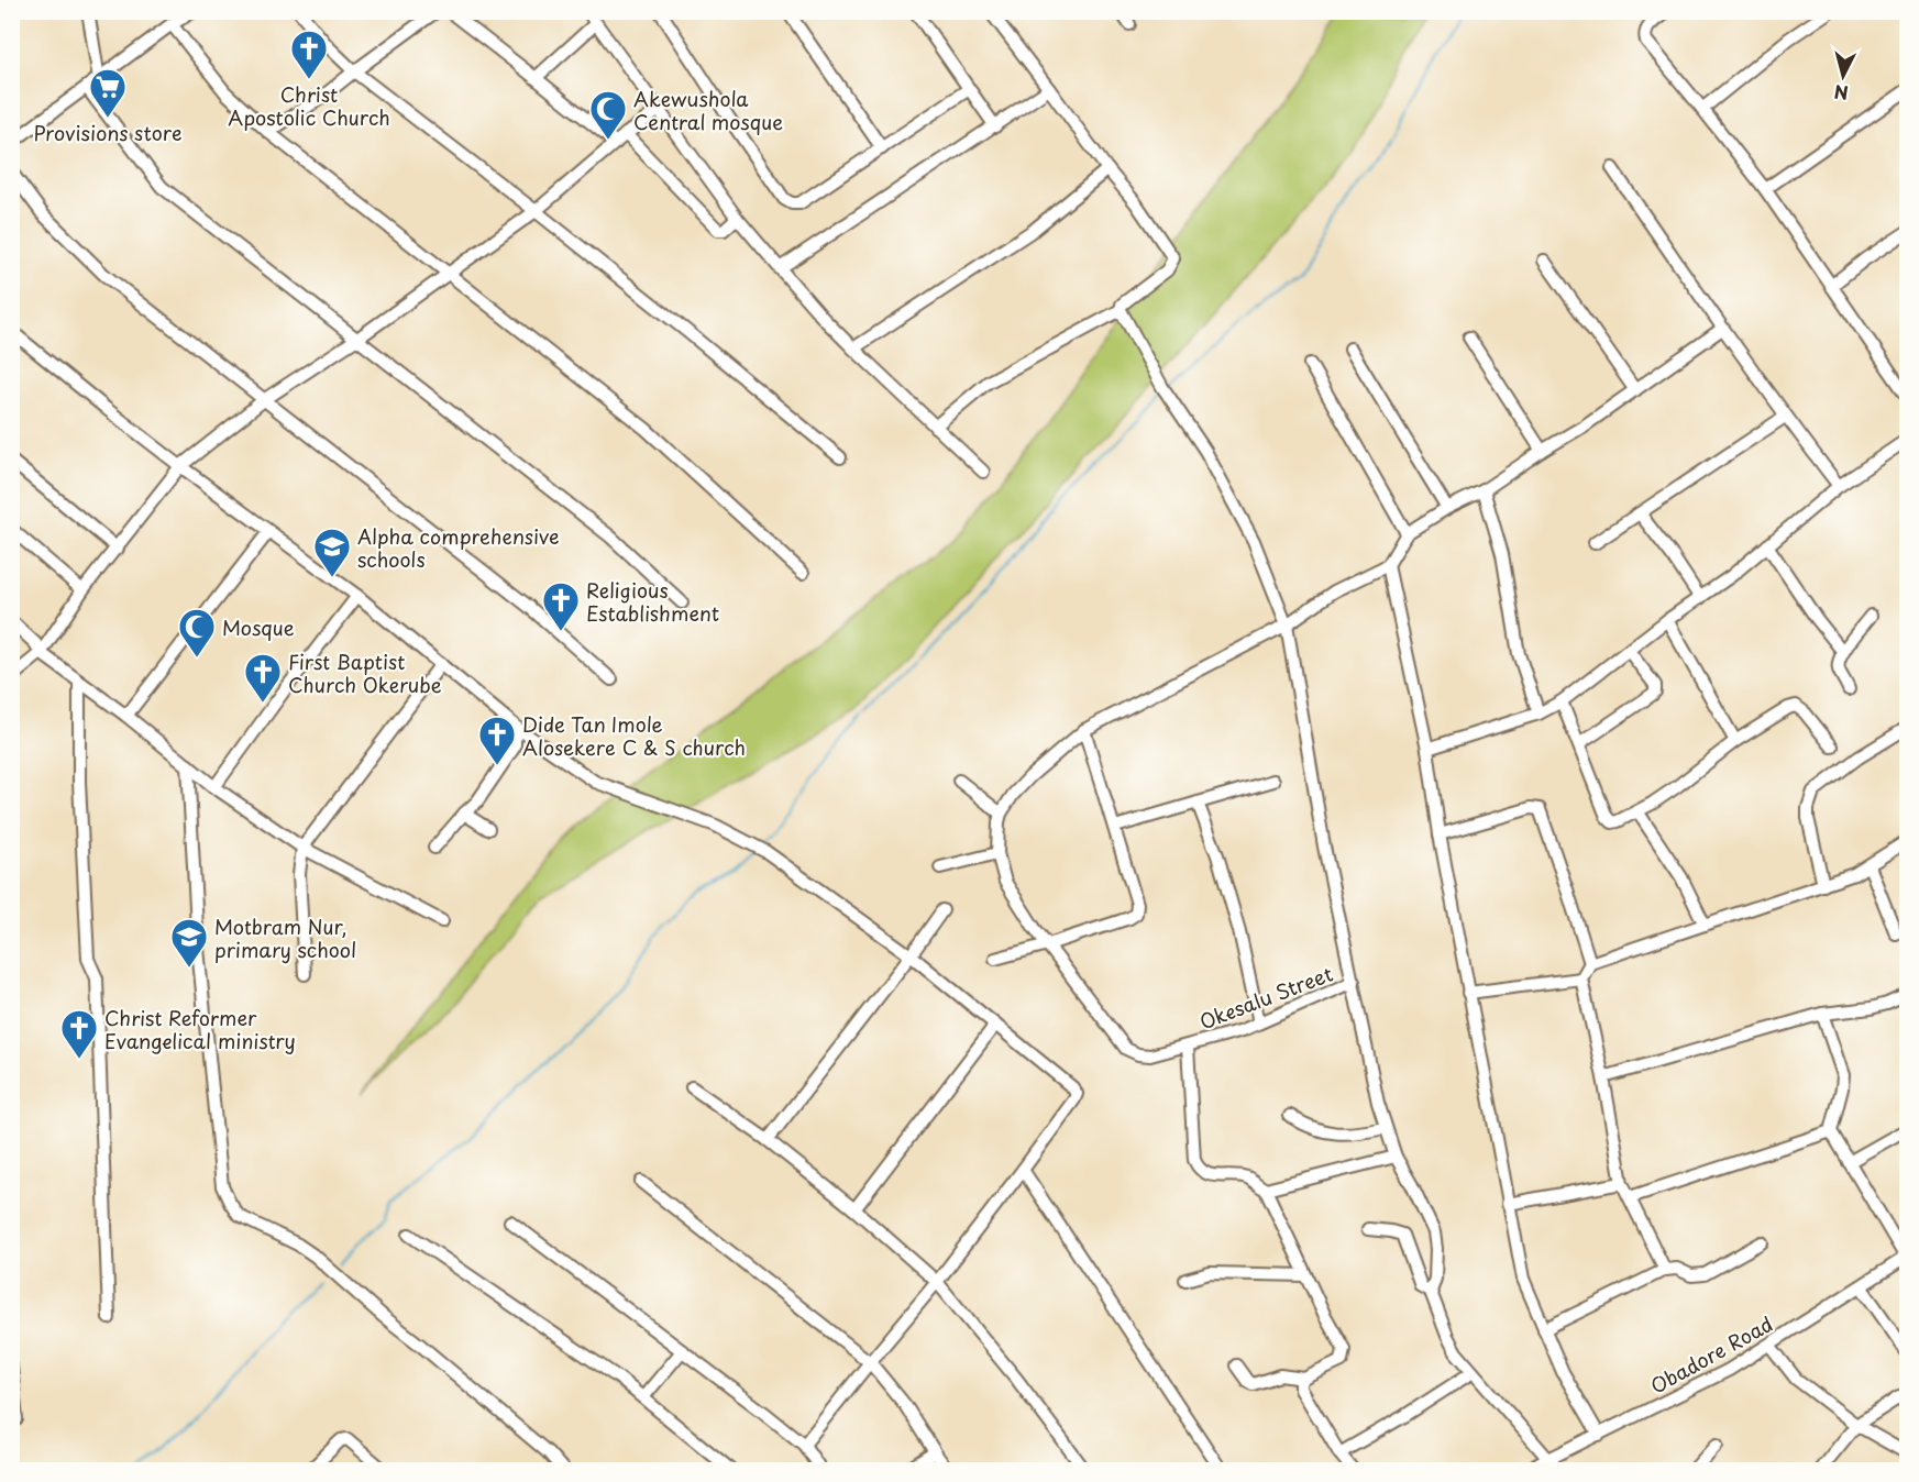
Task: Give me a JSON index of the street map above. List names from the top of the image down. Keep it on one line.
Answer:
{"streets":{"street":["Okesalu Street","Obadore Road"]},"places":{"church":["Christ Apostolic Church","Religious Establishment","First Baptist Church Okerube","Dide Tan Imole Alosekere C & S church","Christ Reformer Evangelical ministry"],"supermarket":["Provisions store"],"mosque":["Akewushola Central mosque","Mosque"],"school or university":["Alpha comprehensive schools","Motbram Nur, primary school"]},"north":"bottom"}
